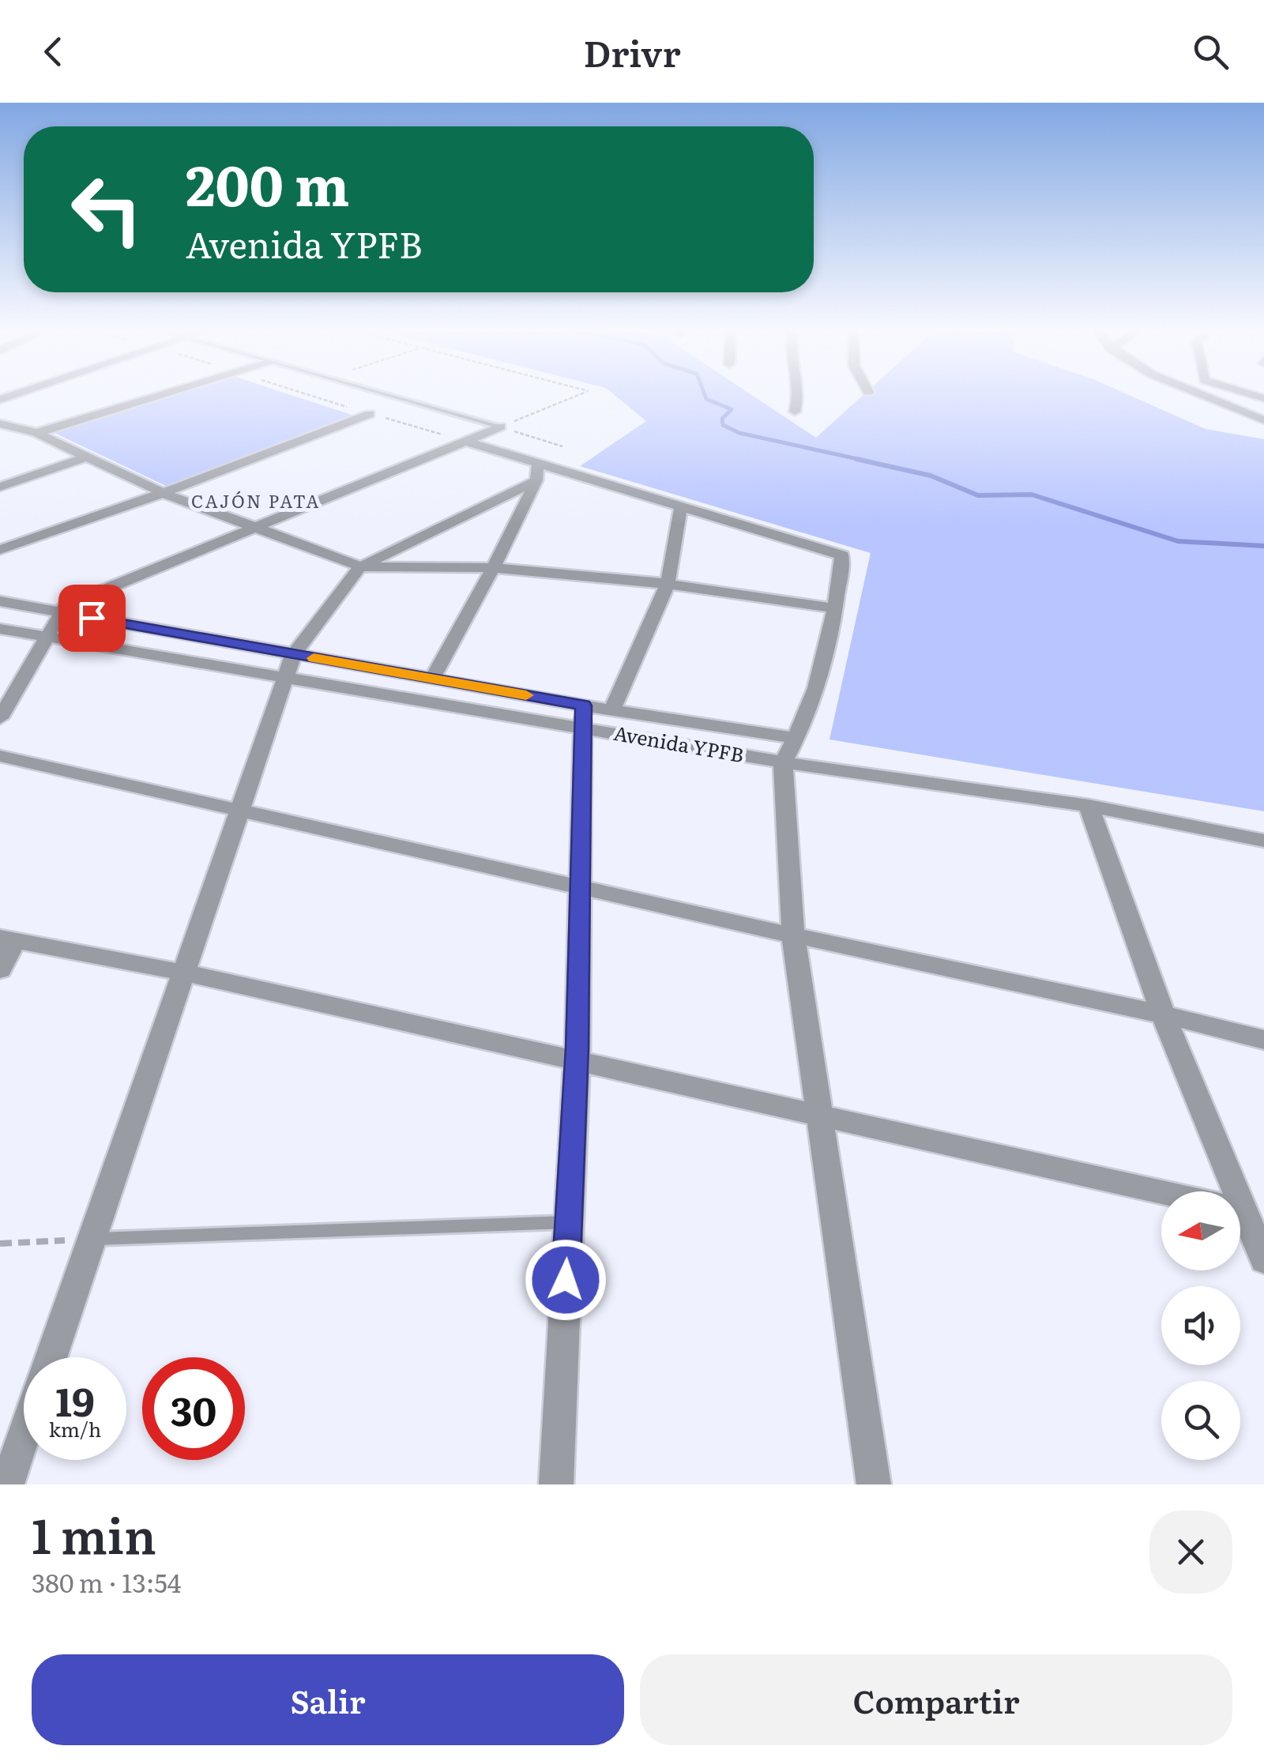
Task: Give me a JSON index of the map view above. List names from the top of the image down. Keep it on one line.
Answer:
{"streets":{"street":["Avenida YPFB"]},"districts":["CAJÓN PATA"],"north":"left","page":{"header":"Drivr","turn":["200 m","Avenida YPFB"],"speed":"19 km/h","limit":"30","heading":["1 min","380 m · 13:54"],"buttons":["Salir","Compartir"]}}
